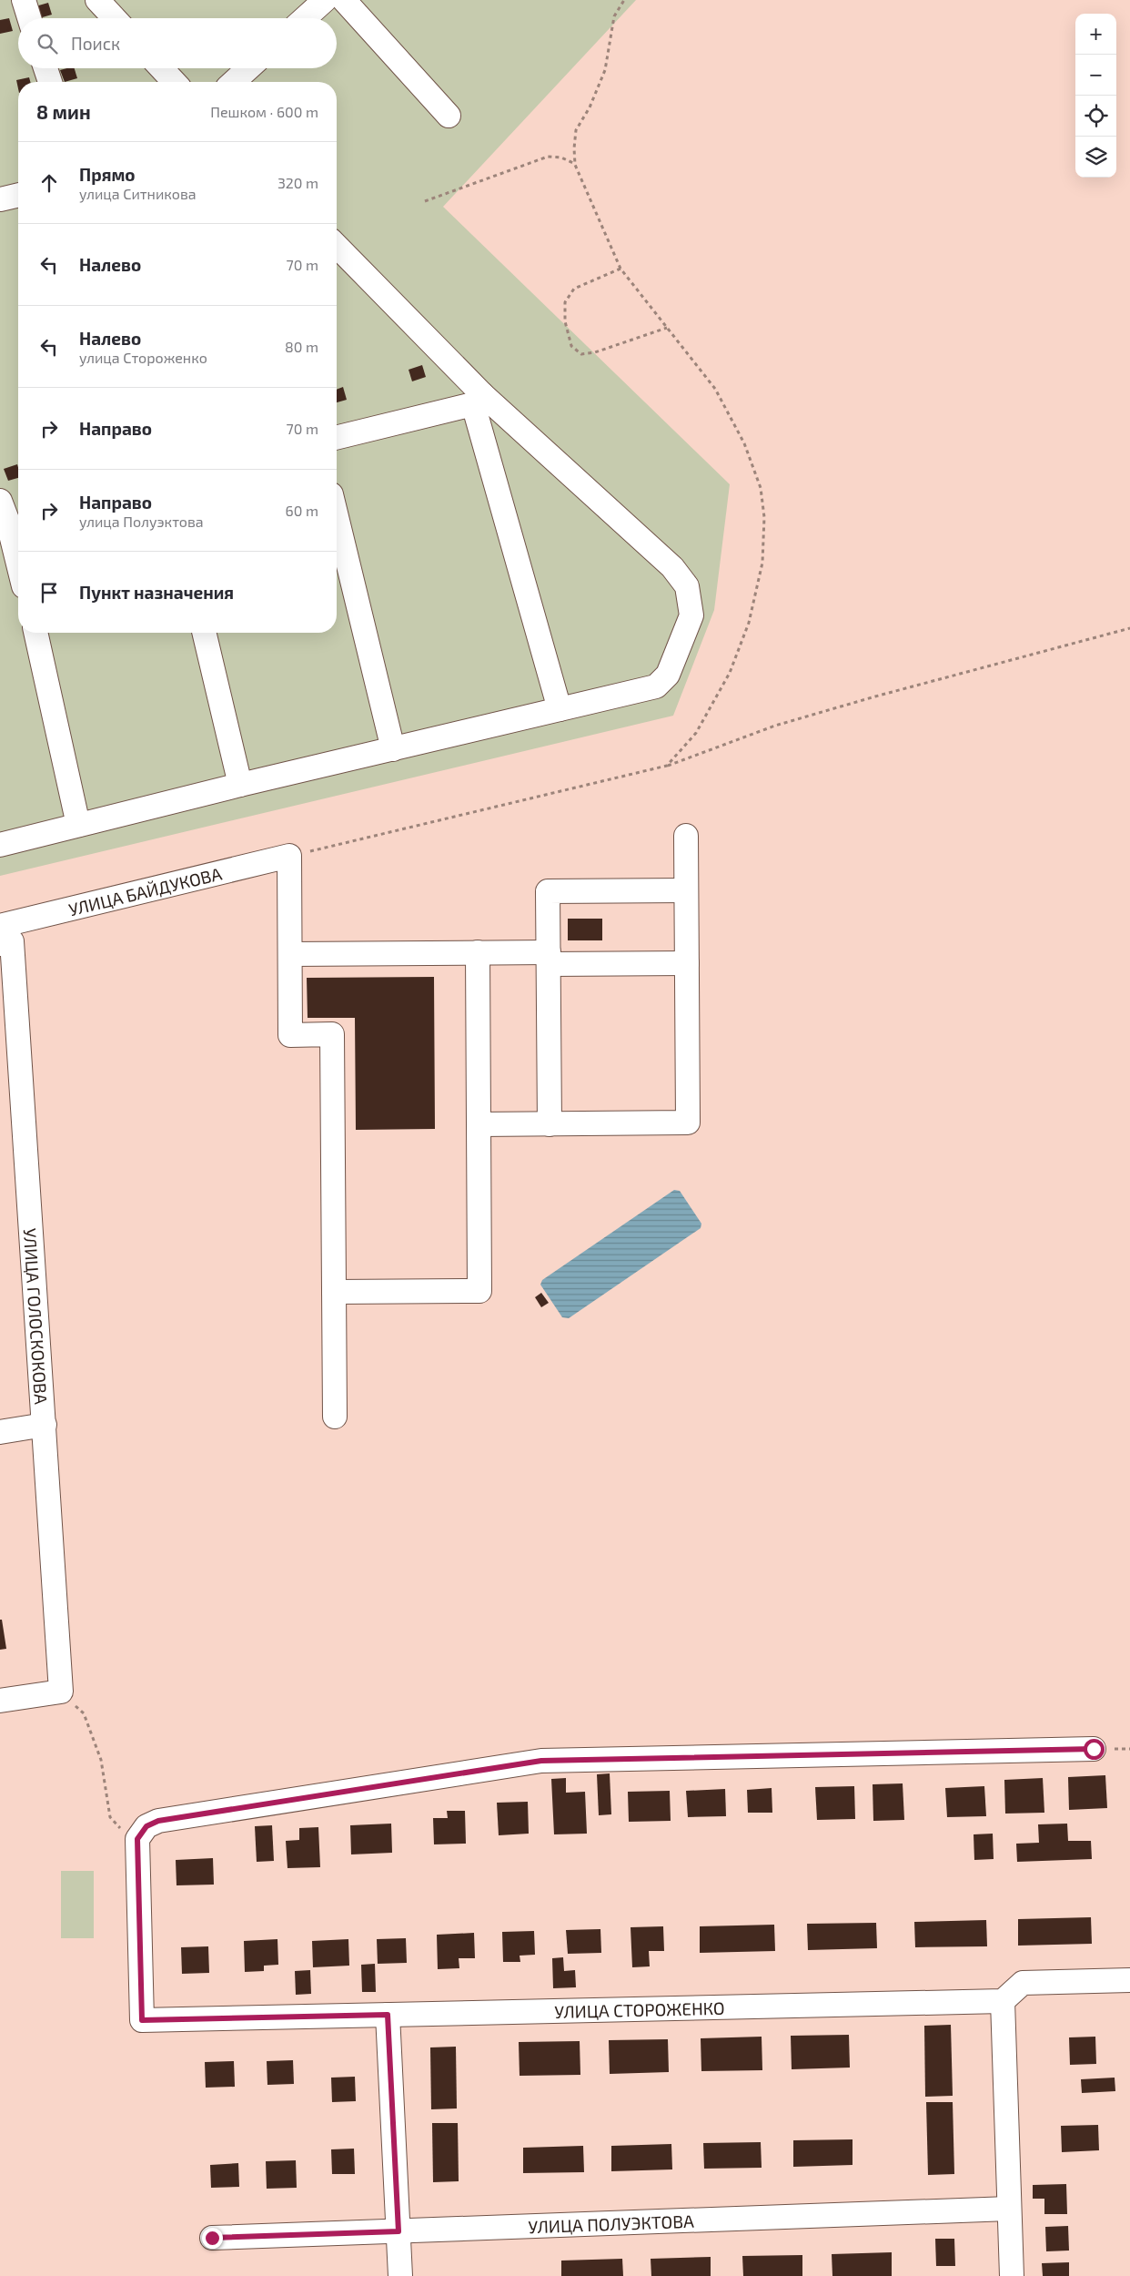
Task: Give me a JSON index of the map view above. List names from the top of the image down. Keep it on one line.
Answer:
{"streets":{"street":["УЛИЦА БАЙДУКОВА","УЛИЦА ГОЛОСКОКОВА","УЛИЦА СТОРОЖЕНКО","УЛИЦА ПОЛУЭКТОВА"]},"crossings":[["УЛИЦА БАЙДУКОВА","УЛИЦА ГОЛОСКОКОВА"]],"page":{"map_buttons":["+","−"],"search":"Поиск","heading":["8 мин","Пешком · 600 m"],"list":[["Прямо","улица Ситникова","320 m"],["Налево","70 m"],["Налево","улица Стороженко","80 m"],["Направо","70 m"],["Направо","улица Полуэктова","60 m"],"Пункт назначения"]}}
